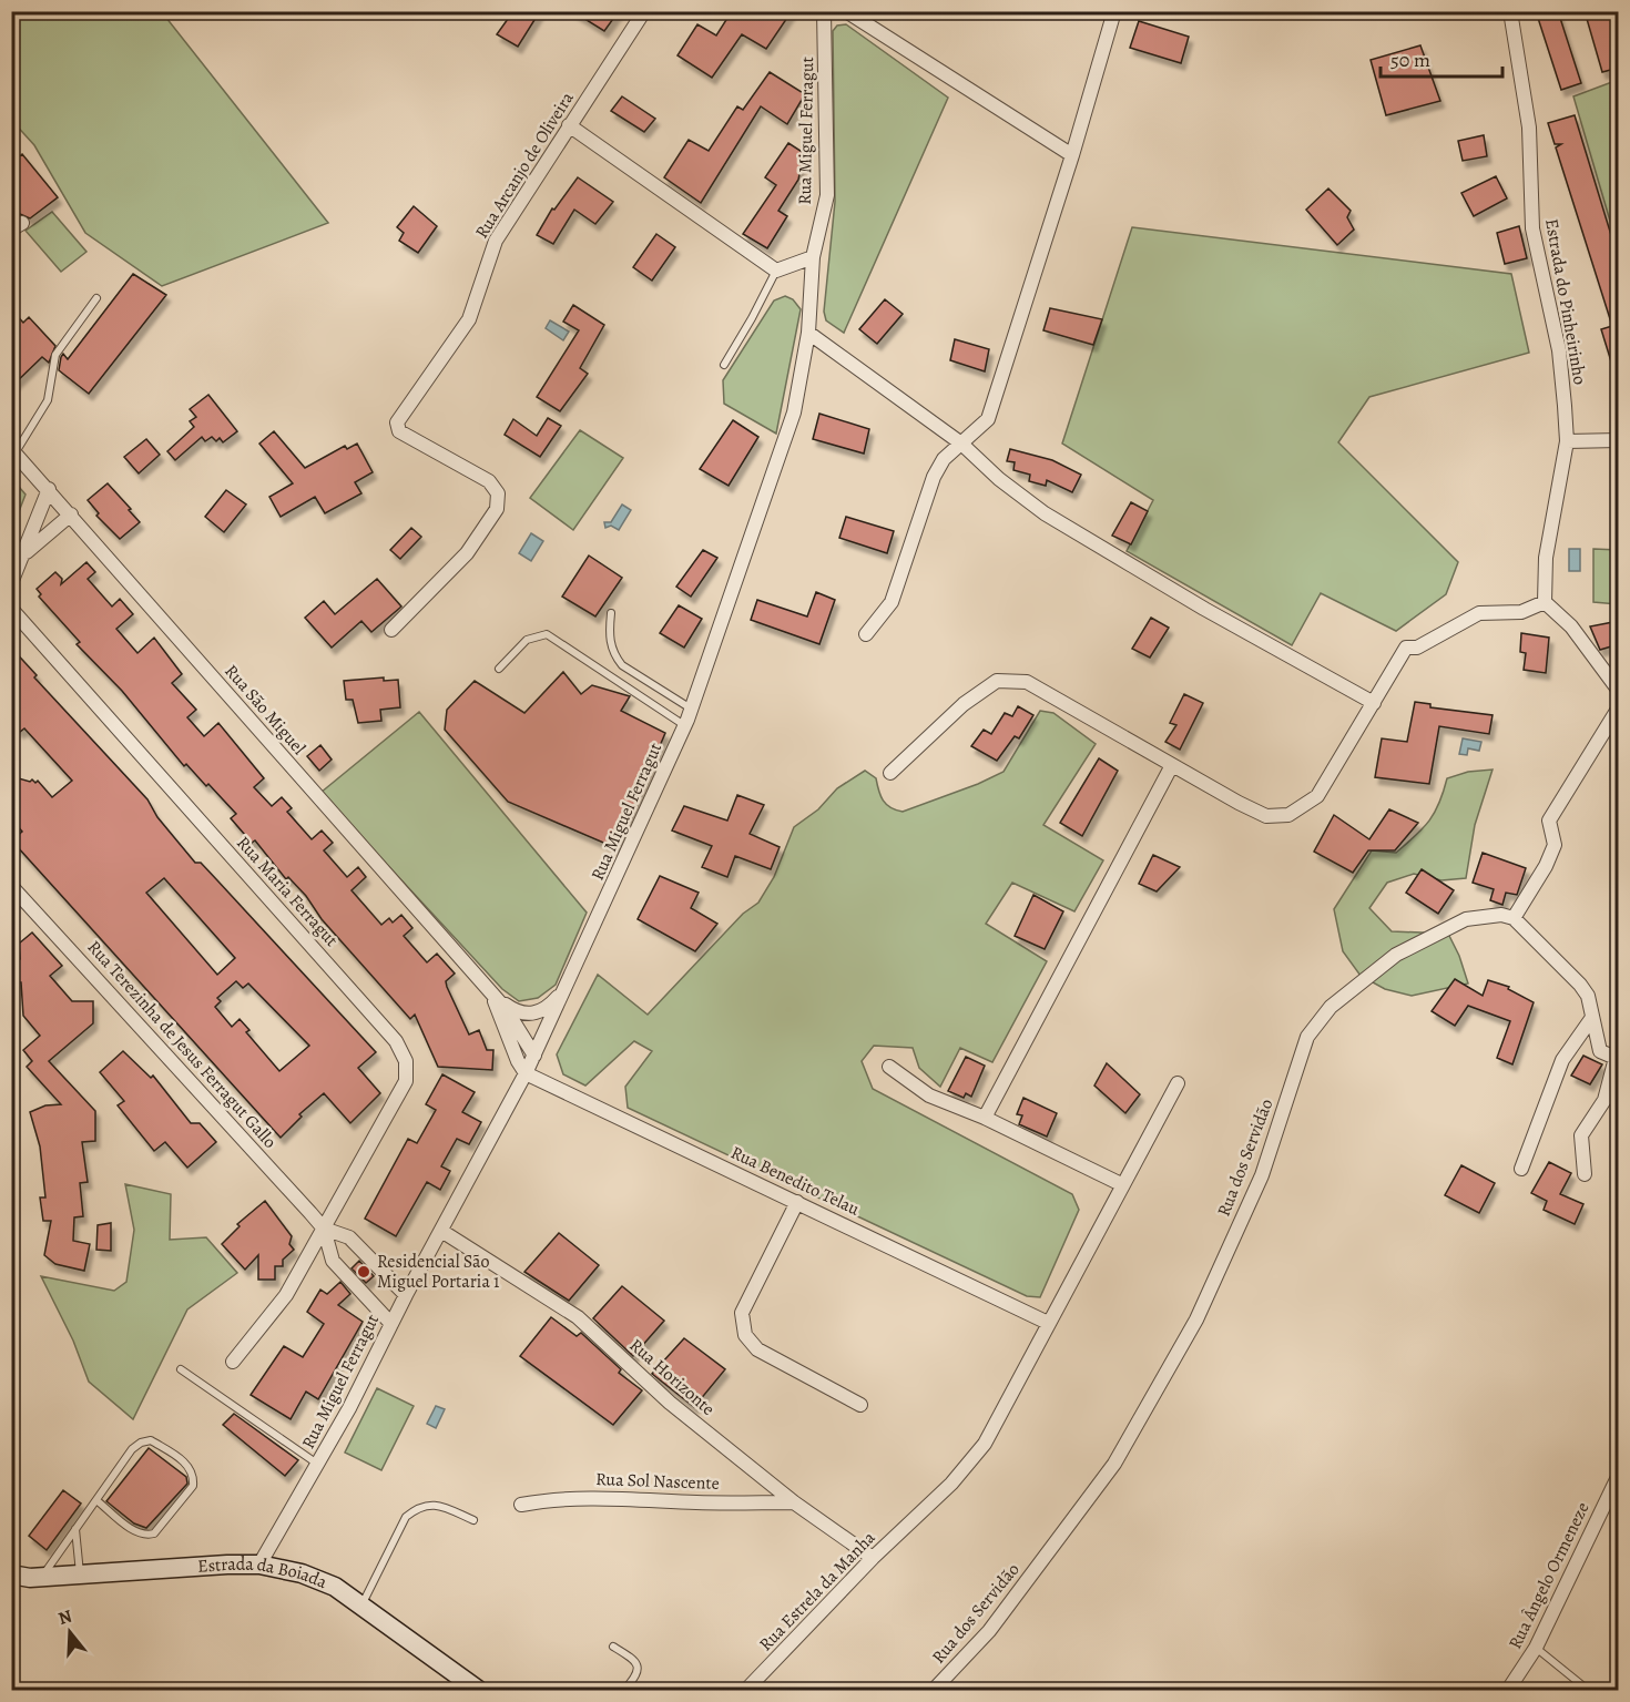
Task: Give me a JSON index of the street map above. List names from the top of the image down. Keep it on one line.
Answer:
{"streets":{"main road":["Estrada da Boiada"],"street":["Rua Miguel Ferragut","Rua Arcanjo de Oliveira","Estrada do Pinheirinho","Rua São Miguel","Rua Maria Ferragut","Rua Terezinha de Jesus Ferragut Gallo","Rua dos Servidão","Rua Benedito Telau","Rua Horizonte","Rua Sol Nascente","Rua Ângelo Ormeneze","Rua Estrela da Manha"]},"crossings":[["Rua Miguel Ferragut","Rua São Miguel"],["Rua Miguel Ferragut","Rua Terezinha de Jesus Ferragut Gallo"],["Rua Miguel Ferragut","Rua Benedito Telau"],["Rua Miguel Ferragut","Rua Horizonte"],["Rua Miguel Ferragut","Estrada da Boiada"],["Rua São Miguel","Rua Benedito Telau"],["Rua Maria Ferragut","Rua Terezinha de Jesus Ferragut Gallo"],["Rua Benedito Telau","Rua Estrela da Manha"],["Rua Horizonte","Rua Sol Nascente"],["Rua Horizonte","Rua Estrela da Manha"]],"places":["Residencial São Miguel Portaria 1"],"scale_bar":"50 m","north":"top"}
